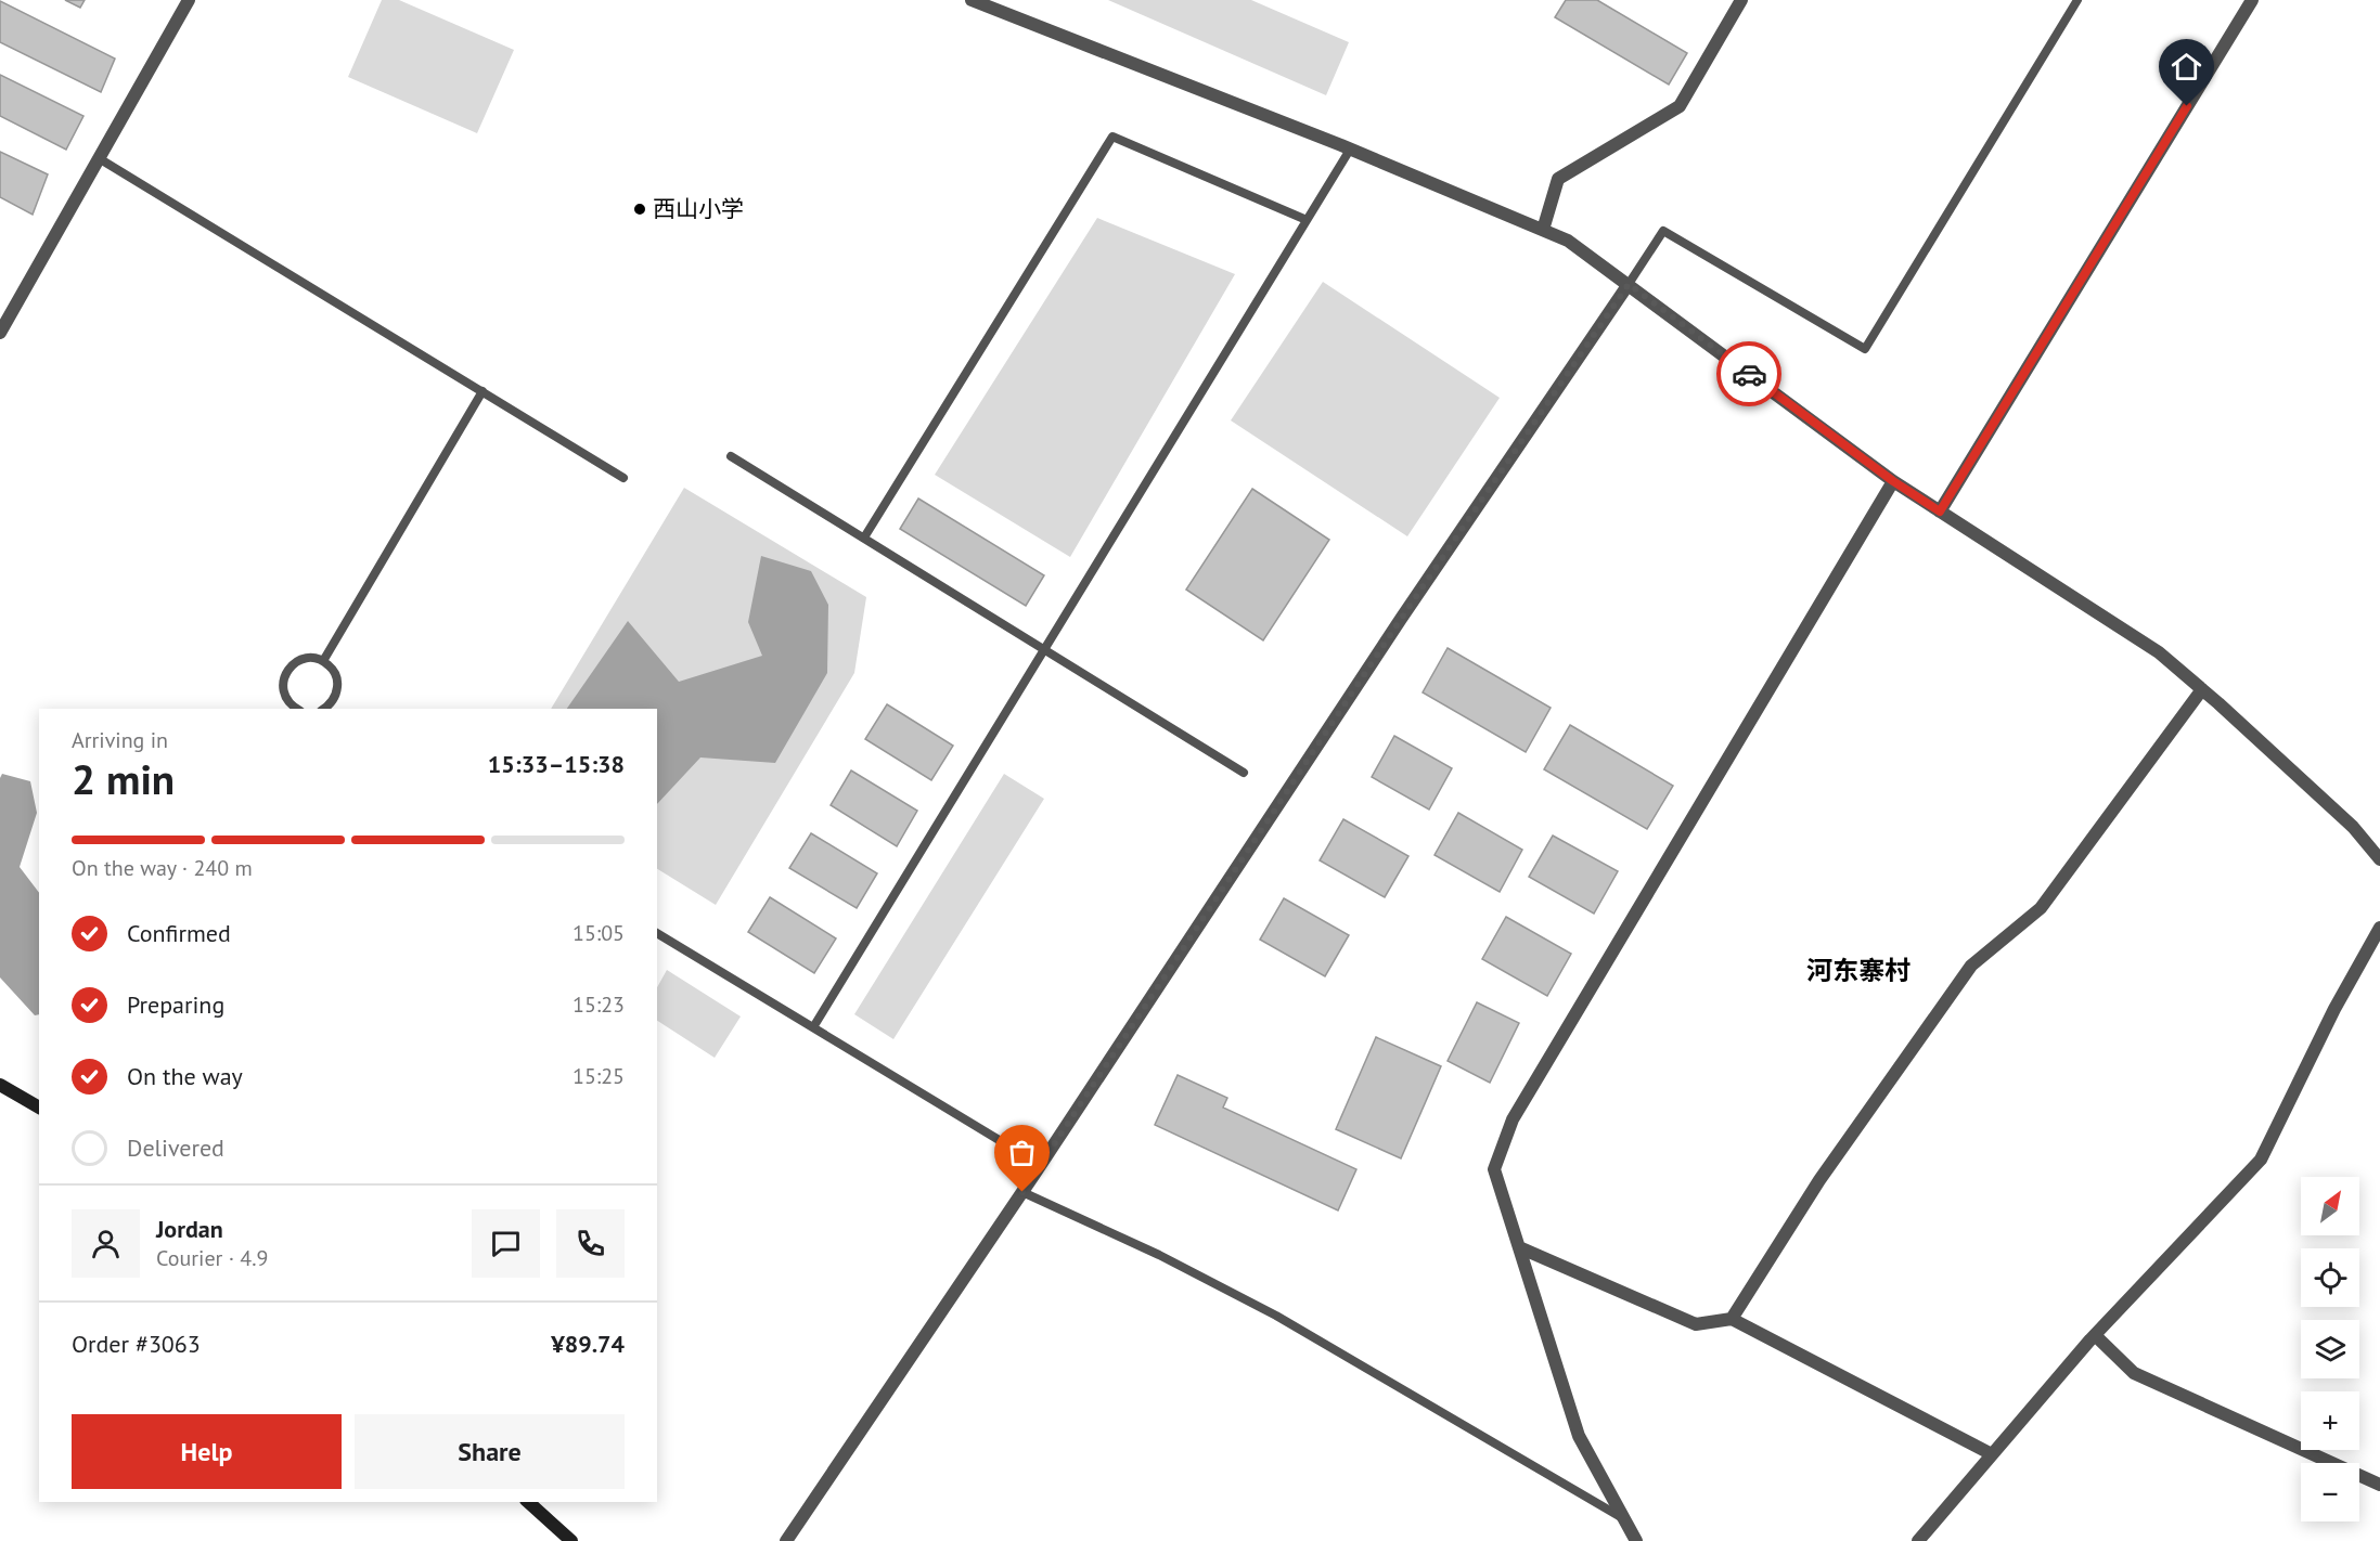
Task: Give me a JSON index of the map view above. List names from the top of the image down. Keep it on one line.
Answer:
{"districts":["河东寨村"],"places":["西山小学"],"north":"top right","page":{"heading":["2 min","Arriving in","15:33–15:38"],"panel":["Jordan","Courier · 4.9","Order #3063","¥89.74"],"bar":"On the way · 240 m","list":[["Confirmed","15:05"],["Preparing","15:23"],["On the way","15:25"],"Delivered"],"map_buttons":["+","−"],"buttons":["Help","Share"]}}
